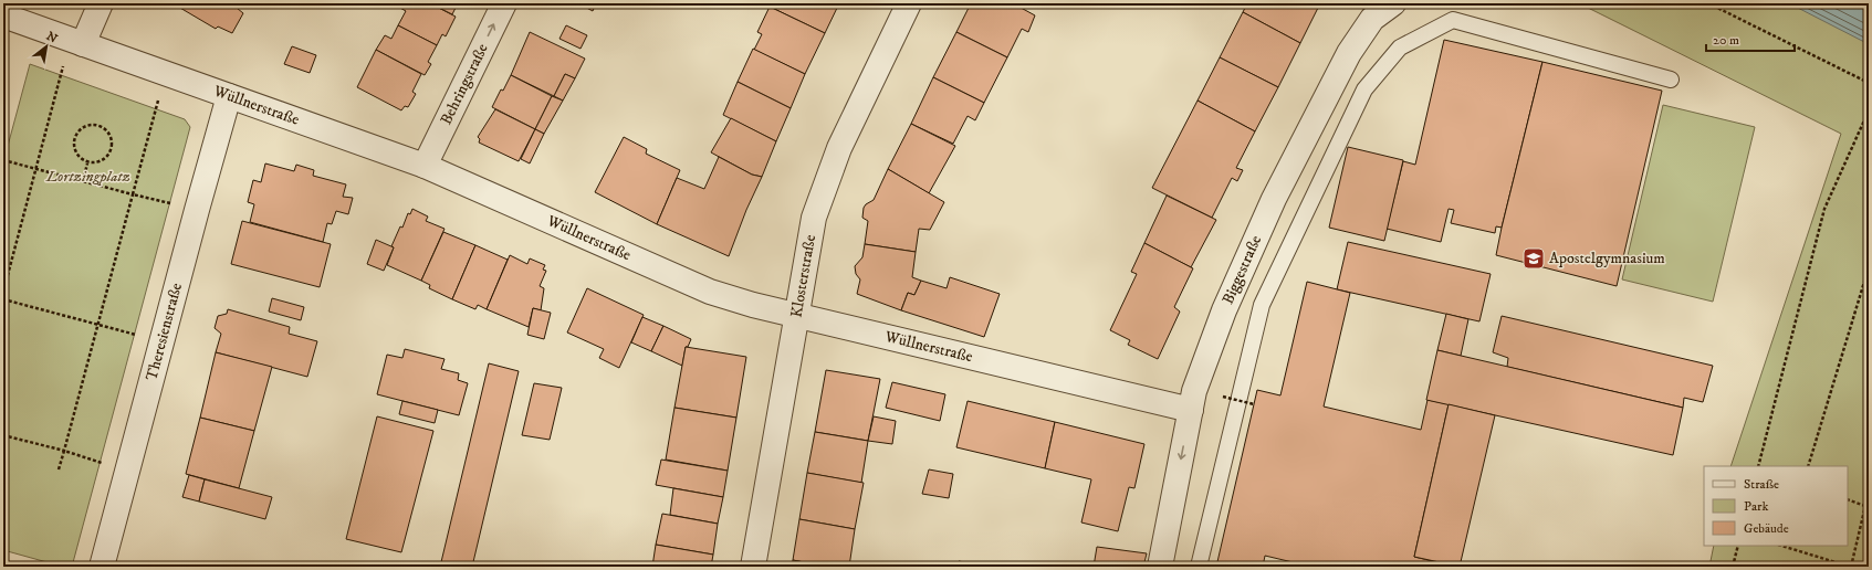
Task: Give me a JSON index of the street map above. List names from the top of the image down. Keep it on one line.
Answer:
{"streets":{"street":["Behringstraße","Wüllnerstraße","Biggestraße","Klosterstraße","Theresienstraße"]},"crossings":[["Behringstraße","Wüllnerstraße"],["Wüllnerstraße","Biggestraße"],["Wüllnerstraße","Klosterstraße"],["Wüllnerstraße","Theresienstraße"]],"one_way":["Behringstraße"],"parks":["Lortzingplatz"],"places":{"school or university":["Apostelgymnasium"]},"legend":["Straße","Park","Gebäude"],"scale_bar":"20 m","north":"top right"}
